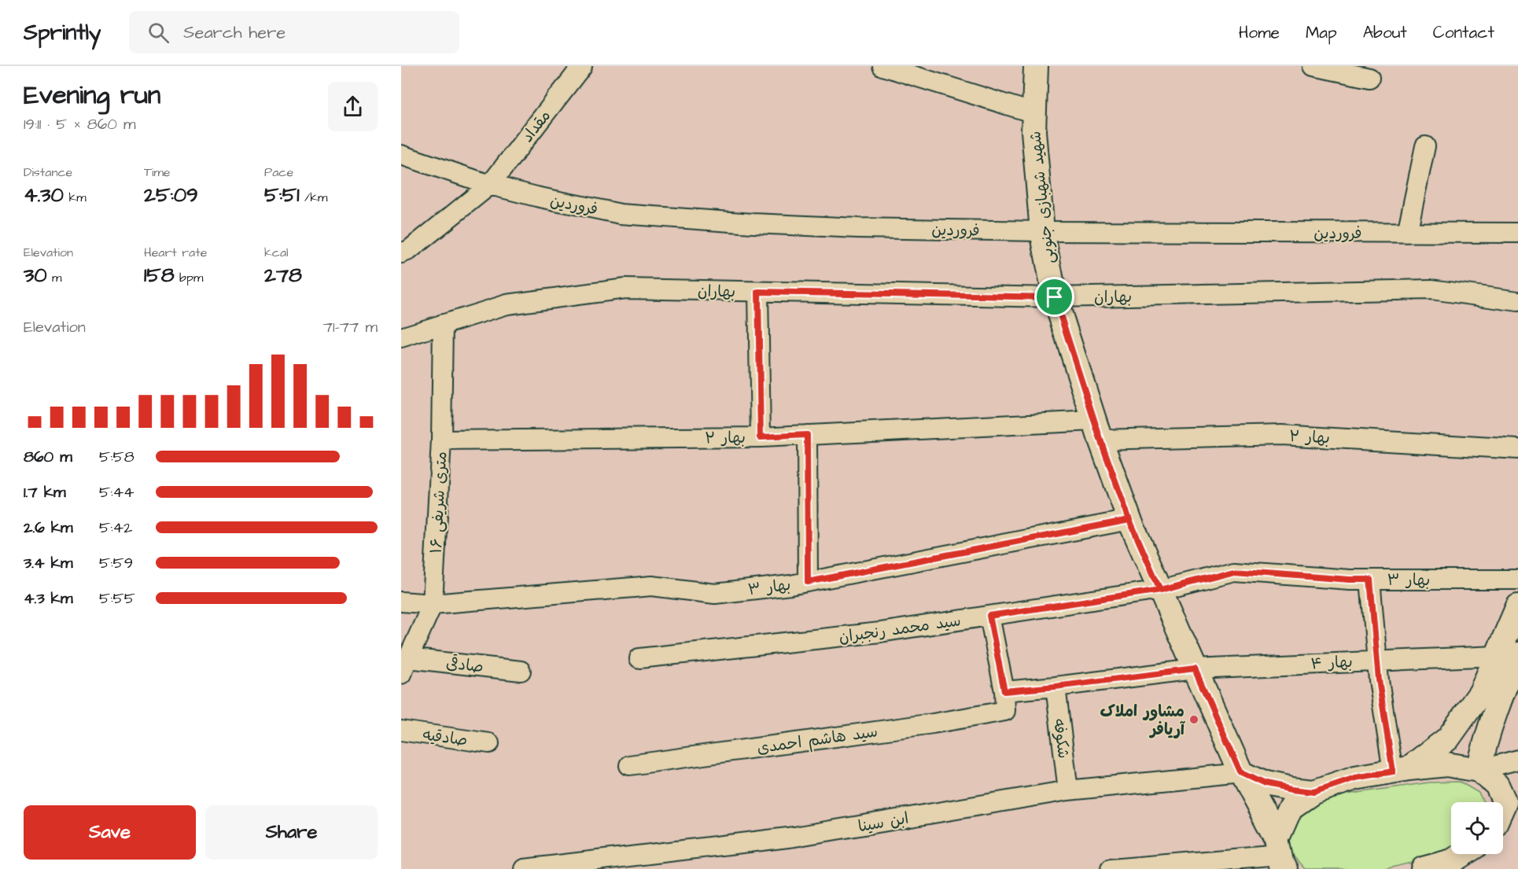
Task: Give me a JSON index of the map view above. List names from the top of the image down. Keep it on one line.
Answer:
{"streets":{"main road":["شهید شهبازی جنوبی"],"street":["مقداد","فروردین","بهاران","بهار ۲","۱۶ متری شریفی","بهار ۳","سید محمد رنجبران","بهار ۴","صادقی","صادقیه","شکوفه","سید هاشم احمدی","ابن سینا"]},"crossings":[["مقداد","فروردین"],["شهید شهبازی جنوبی","فروردین"],["شهید شهبازی جنوبی","بهاران"],["شهید شهبازی جنوبی","بهار ۲"],["شهید شهبازی جنوبی","بهار ۳"],["شهید شهبازی جنوبی","سید محمد رنجبران"],["شهید شهبازی جنوبی","بهار ۴"],["شهید شهبازی جنوبی","ابن سینا"],["بهاران","۱۶ متری شریفی"],["بهار ۲","۱۶ متری شریفی"],["۱۶ متری شریفی","بهار ۳"],["۱۶ متری شریفی","صادقی"],["بهار ۳","سید محمد رنجبران"],["شکوفه","ابن سینا"]],"places":["مشاور املاک آریافر"],"page":{"header":"Sprintly","search":"Search here","nav":["Home","Map","About","Contact"],"heading":["Evening run","19:11 · 5 × 860 m"],"stats":[["Distance","4.30 km"],["Time","25:09"],["Pace","5:51 /km"],["Elevation","30 m"],["Heart rate","158 bpm"],["kcal","278"]],"chart":["Elevation","71–77 m"],"list":[{"name":"860 m","note":"5:58"},{"name":"1.7 km","note":"5:44"},{"name":"2.6 km","note":"5:42"},{"name":"3.4 km","note":"5:59"},{"name":"4.3 km","note":"5:55"}],"buttons":["Save","Share"]}}
